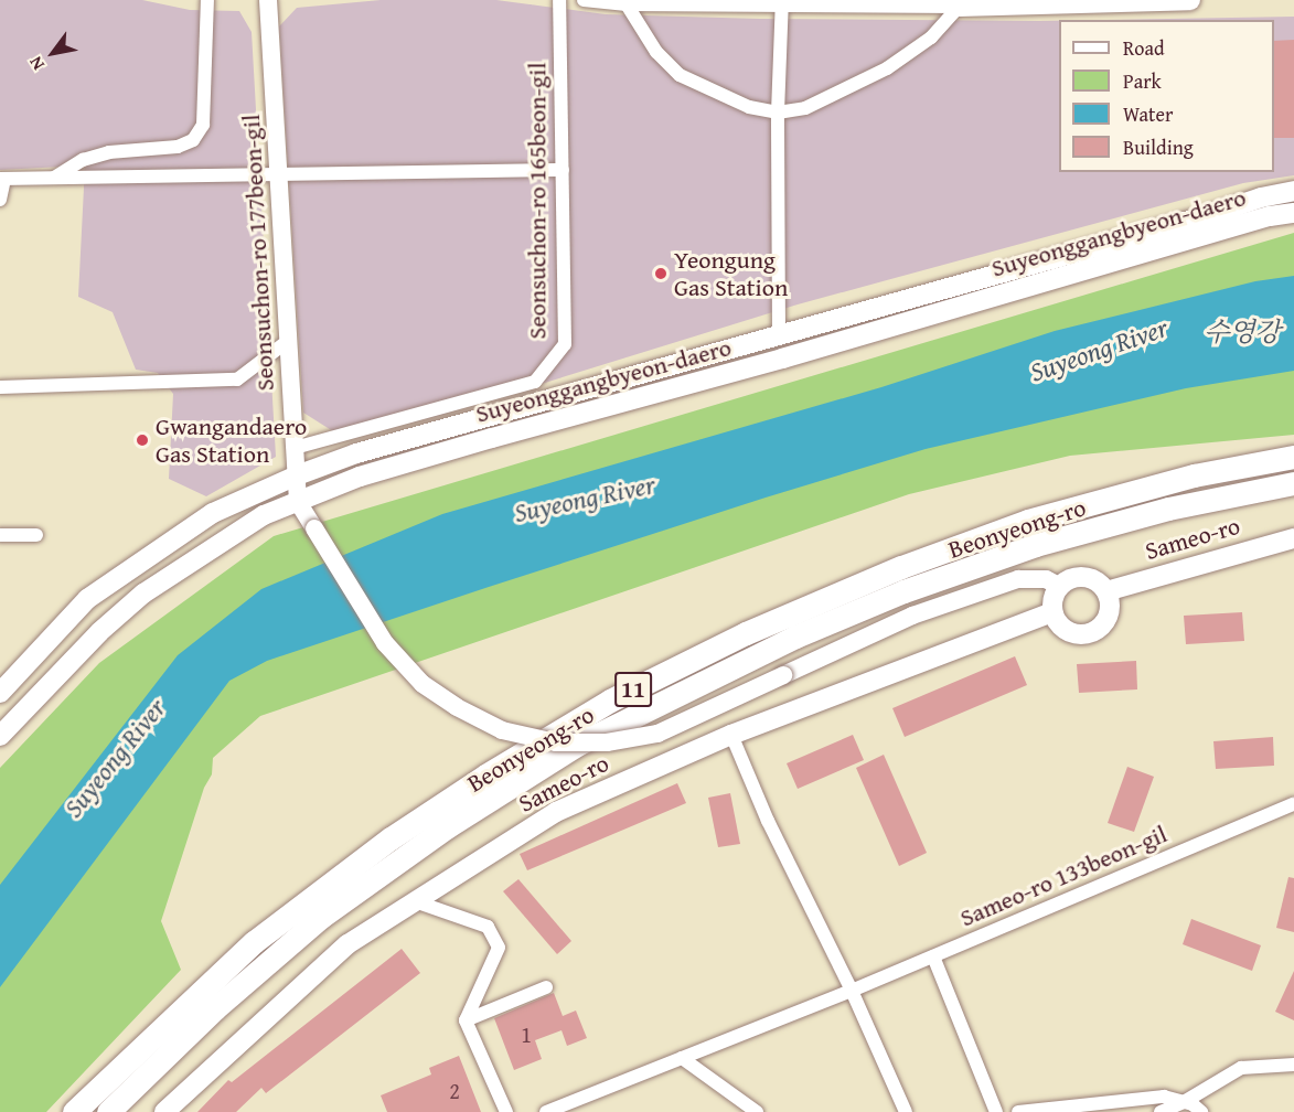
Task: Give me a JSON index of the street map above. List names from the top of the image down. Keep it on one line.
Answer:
{"streets":{"highway":["Beonyeong-ro","11"],"main road":["Suyeonggangbyeon-daero","Sameo-ro"],"street":["Seonsuchon-ro 165beon-gil","Seonsuchon-ro 177beon-gil","Sameo-ro 133beon-gil"]},"crossings":[["Seonsuchon-ro 165beon-gil","Seonsuchon-ro 177beon-gil"],["Suyeonggangbyeon-daero","Seonsuchon-ro 177beon-gil"]],"water":["수영강","Suyeong River"],"places":["Yeongung Gas Station","Gwangandaero Gas Station"],"house_numbers":["1","2"],"legend":["Road","Park","Water","Building"],"north":"bottom left"}
